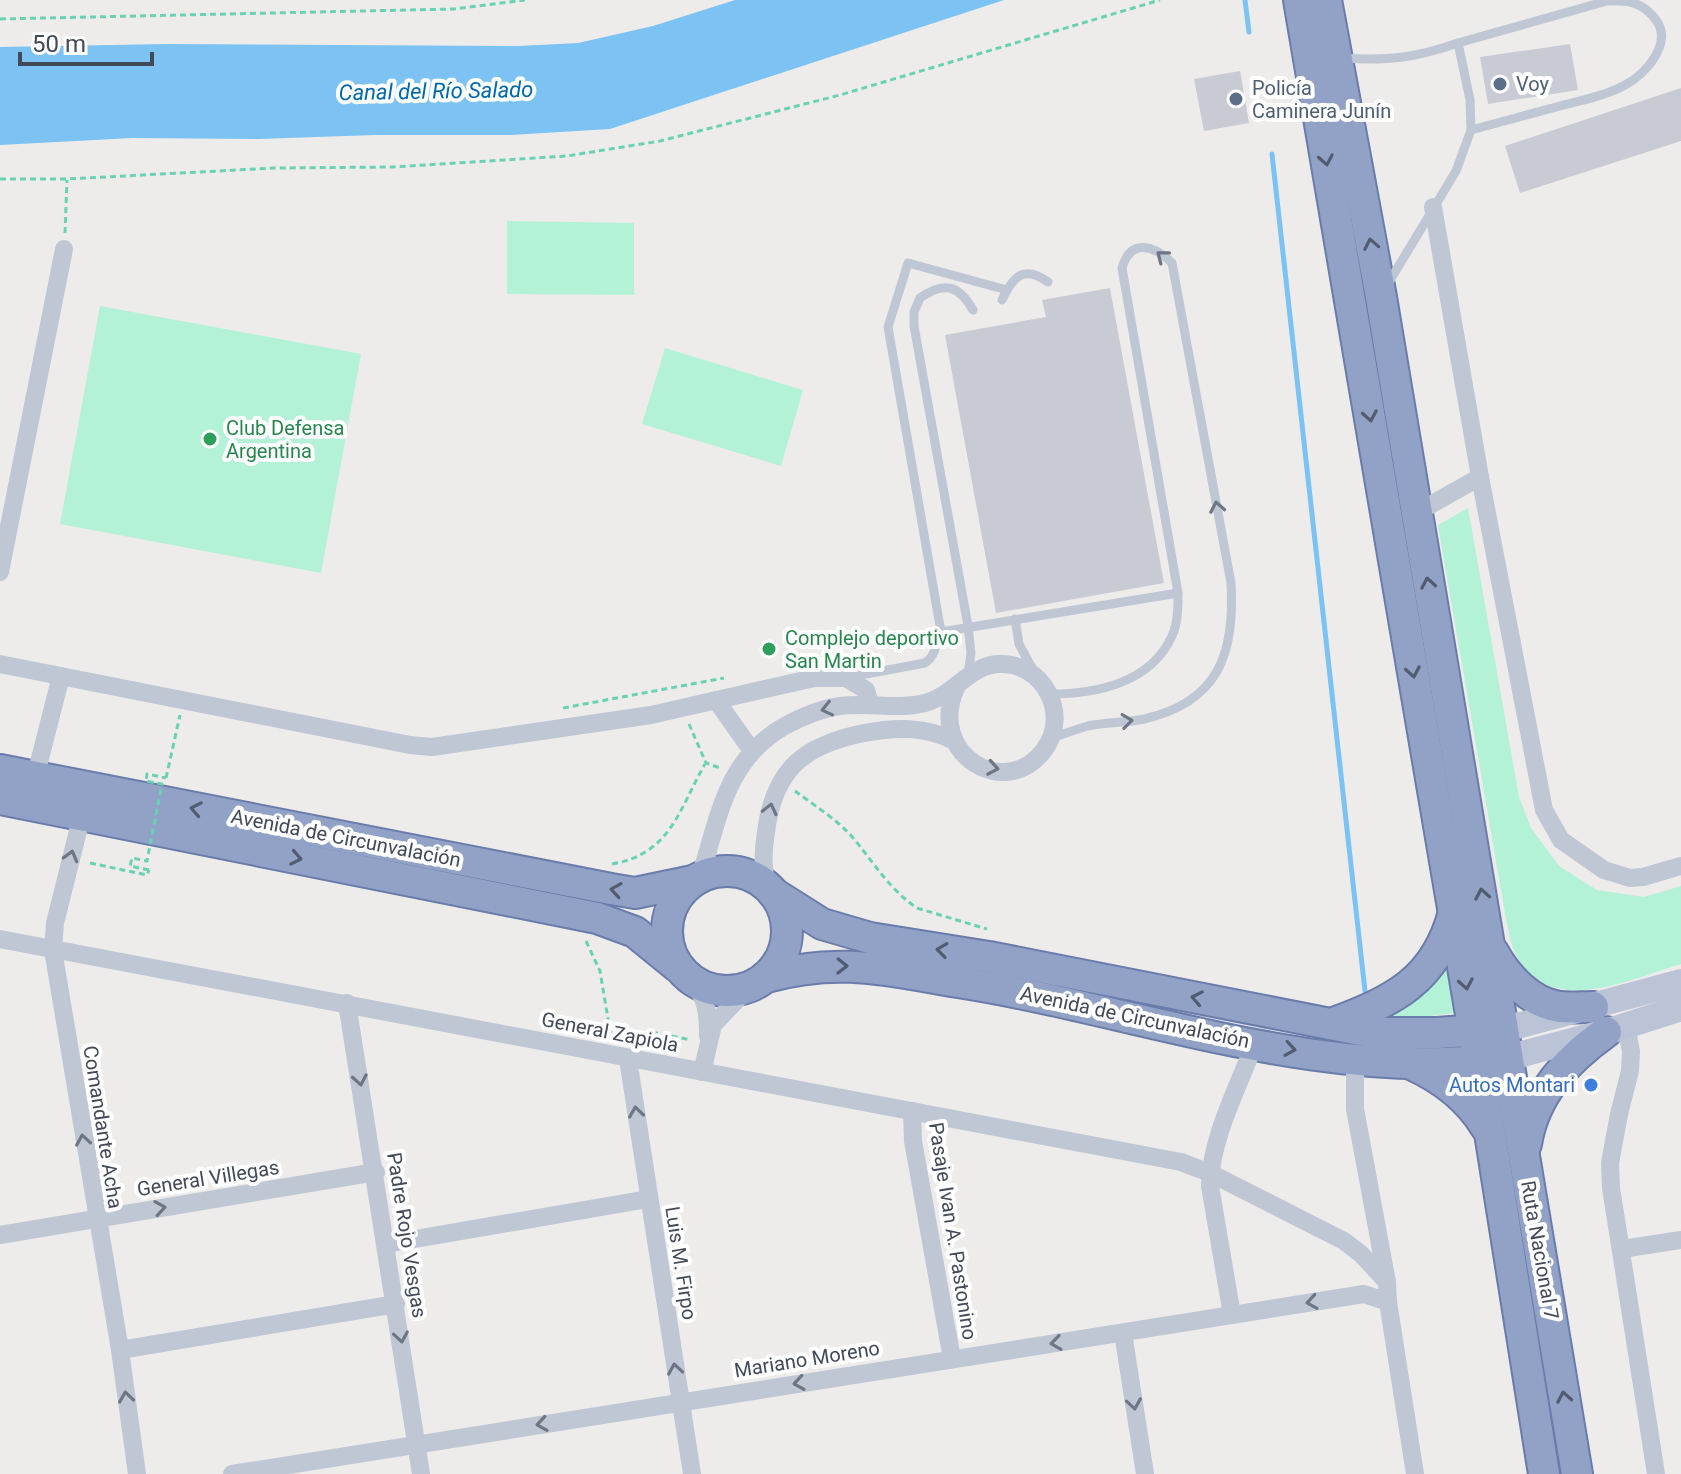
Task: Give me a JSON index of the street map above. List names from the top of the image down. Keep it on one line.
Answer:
{"streets":{"highway":["Avenida de Circunvalación","Ruta Nacional 7"],"street":["General Zapiola","Comandante Acha","General Villegas","Pasaje Ivan A. Pastonino","Padre Rojo Vesgas","Luis M. Firpo","Mariano Moreno"]},"crossings":[["Avenida de Circunvalación","Comandante Acha"],["Avenida de Circunvalación","Ruta Nacional 7"],["General Zapiola","Comandante Acha"],["General Zapiola","Pasaje Ivan A. Pastonino"],["General Zapiola","Padre Rojo Vesgas"],["General Zapiola","Luis M. Firpo"],["Comandante Acha","General Villegas"],["General Villegas","Padre Rojo Vesgas"],["Pasaje Ivan A. Pastonino","Mariano Moreno"],["Padre Rojo Vesgas","Mariano Moreno"],["Luis M. Firpo","Mariano Moreno"]],"one_way":["Comandante Acha","Padre Rojo Vesgas","Luis M. Firpo","Mariano Moreno"],"water":["Canal del Río Salado"],"places":["Voy","Policía Caminera Junín","Club Defensa Argentina","Complejo deportivo San Martin","Autos Montari"],"scale_bar":"50 m"}
